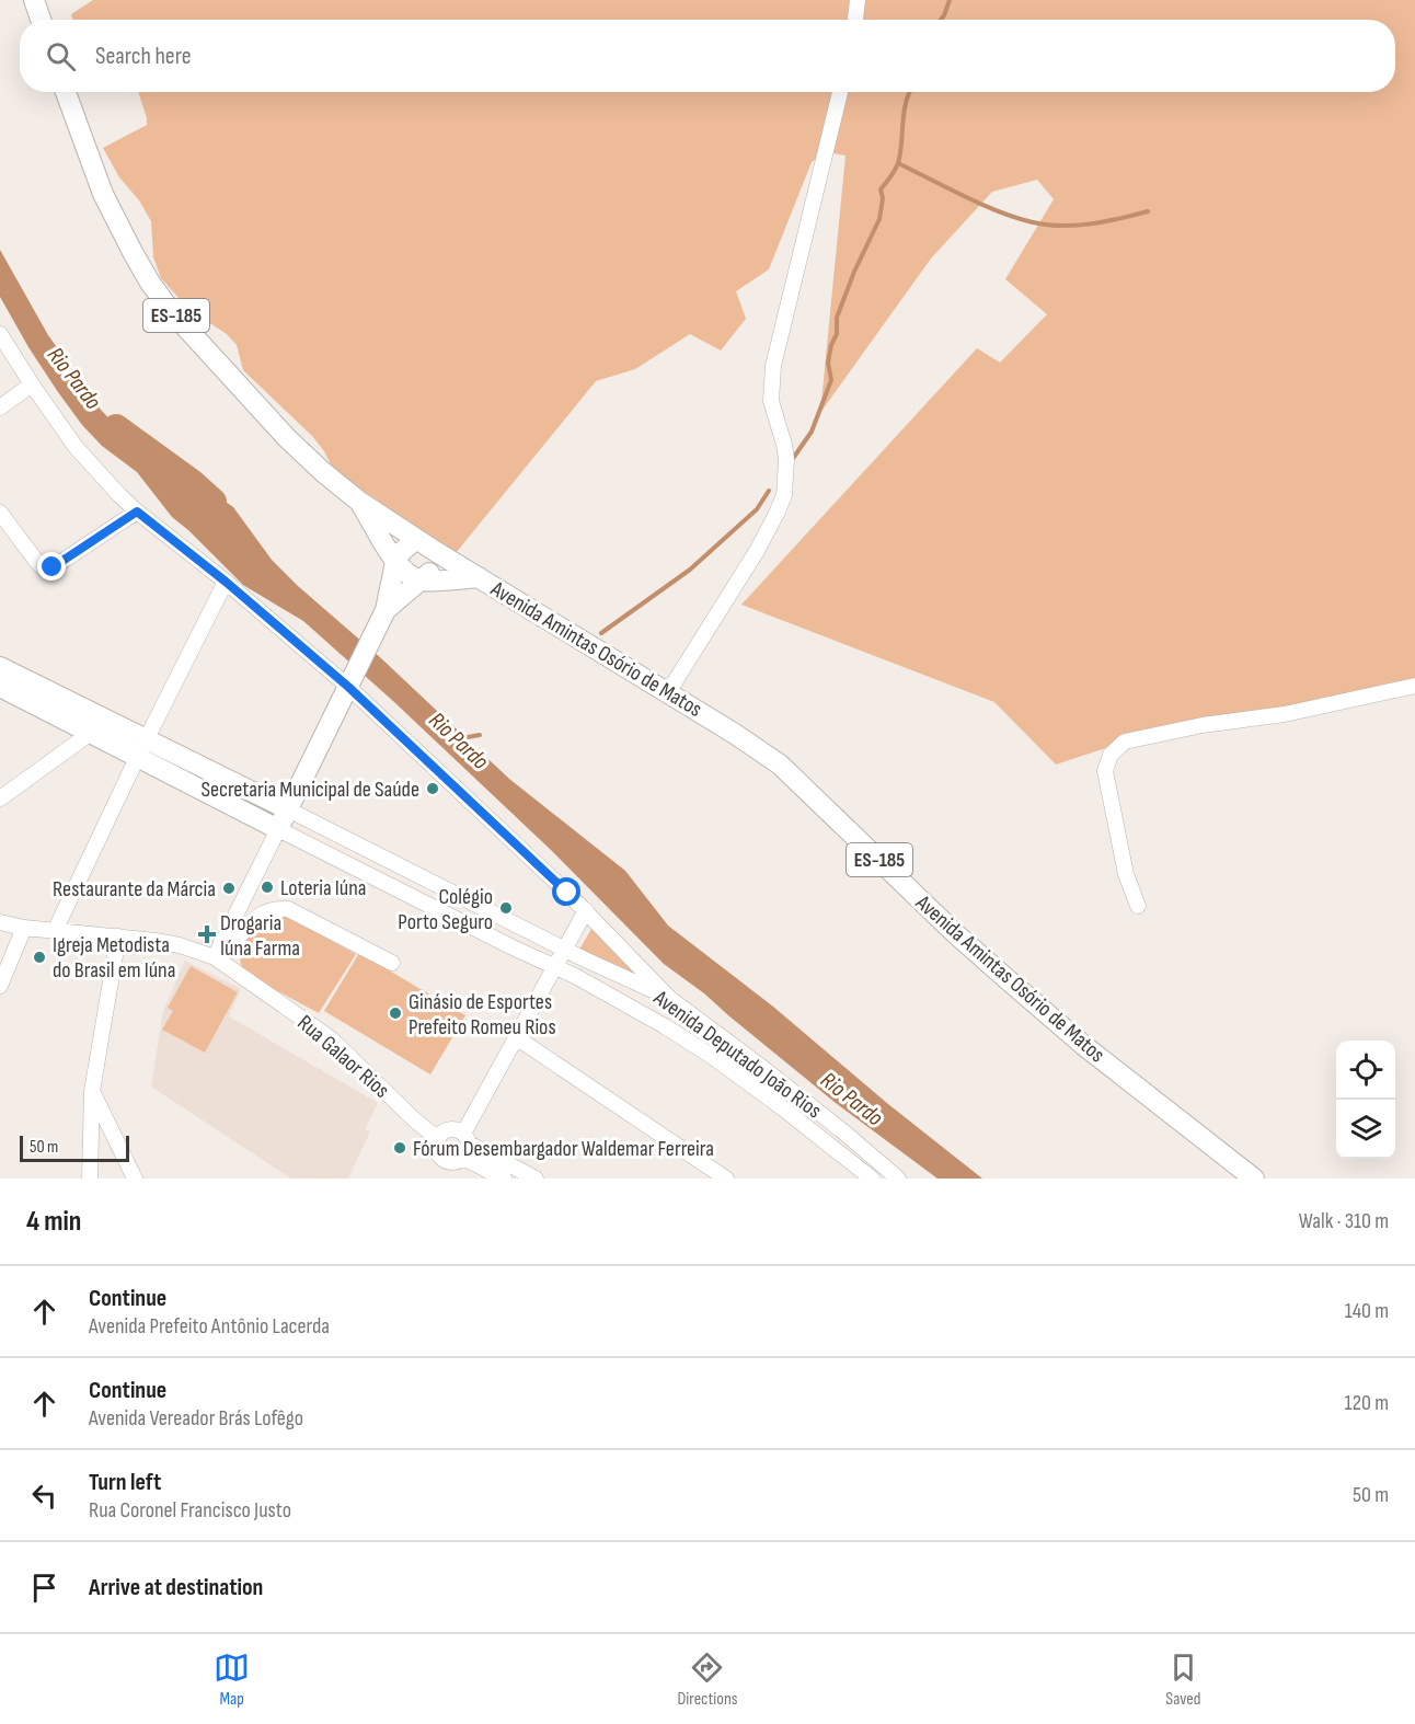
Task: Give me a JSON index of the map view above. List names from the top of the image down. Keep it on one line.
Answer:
{"streets":{"main road":["ES-185","Avenida Amintas Osório de Matos","Avenida Deputado João Rios"],"street":["Rua Galaor Rios"]},"crossings":[["ES-185","Avenida Amintas Osório de Matos"]],"water":["Rio Pardo"],"places":{"other":["Secretaria Municipal de Saúde","Loteria Iúna","Restaurante da Márcia","Colégio Porto Seguro","Igreja Metodista do Brasil em Iúna","Ginásio de Esportes Prefeito Romeu Rios","Fórum Desembargador Waldemar Ferreira"],"health":["Drogaria Iúna Farma"]},"scale_bar":"50 m","page":{"search":"Search here","scale":"50 m","heading":["4 min","Walk · 310 m"],"list":[["Continue","Avenida Prefeito Antônio Lacerda","140 m"],["Continue","Avenida Vereador Brás Lofêgo","120 m"],["Turn left","Rua Coronel Francisco Justo","50 m"],"Arrive at destination"],"nav":["Map","Directions","Saved"]}}
